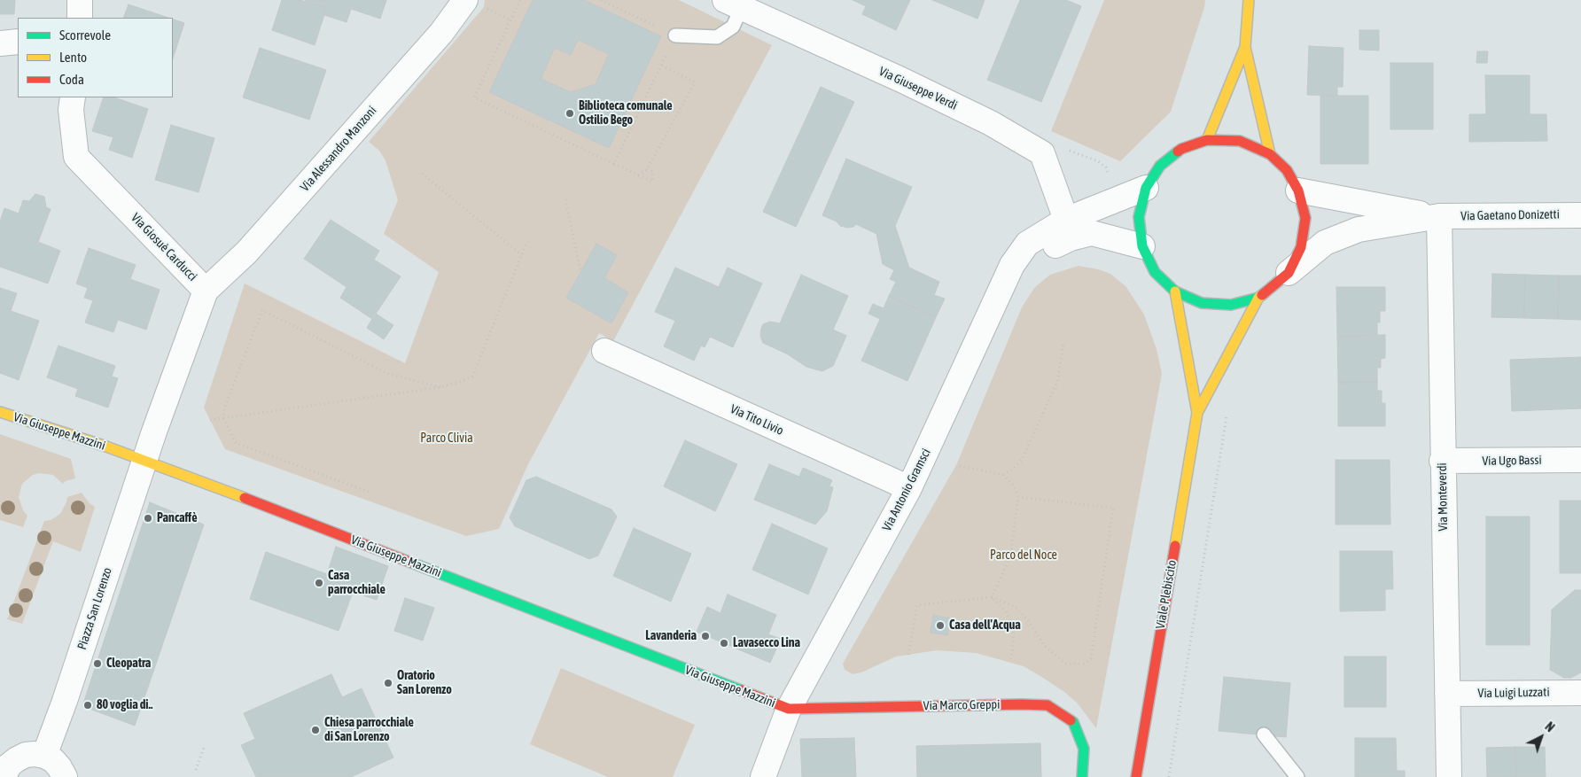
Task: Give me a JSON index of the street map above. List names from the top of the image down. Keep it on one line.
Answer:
{"streets":{"main road":["Via Giuseppe Mazzini","Viale Plebiscito","Via Marco Greppi"],"street":["Via Giuseppe Verdi","Via Alessandro Manzoni","Via Gaetano Donizetti","Via Giosuè Carducci","Via Tito Livio","Via Ugo Bassi","Via Antonio Gramsci","Via Monteverdi","Piazza San Lorenzo","Via Luigi Luzzati"]},"crossings":[["Via Giuseppe Verdi","Via Antonio Gramsci"],["Via Alessandro Manzoni","Via Giosuè Carducci"],["Via Gaetano Donizetti","Via Monteverdi"],["Via Giosuè Carducci","Via Giuseppe Mazzini"],["Via Giosuè Carducci","Piazza San Lorenzo"],["Via Tito Livio","Via Antonio Gramsci"],["Via Giuseppe Mazzini","Via Antonio Gramsci"],["Via Giuseppe Mazzini","Piazza San Lorenzo"],["Via Giuseppe Mazzini","Via Marco Greppi"],["Via Ugo Bassi","Via Monteverdi"],["Via Antonio Gramsci","Via Marco Greppi"],["Via Monteverdi","Via Luigi Luzzati"]],"parks":["Parco Clivia","Parco del Noce"],"places":["Biblioteca comunale Ostilio Bego","Pancaffè","Casa parrocchiale","Casa dell'Acqua","Lavanderia","Lavasecco Lina","Cleopatra","Oratorio San Lorenzo","80 voglia di..","Chiesa parrocchiale di San Lorenzo"],"legend":["Scorrevole","Lento","Coda"],"north":"top right"}
